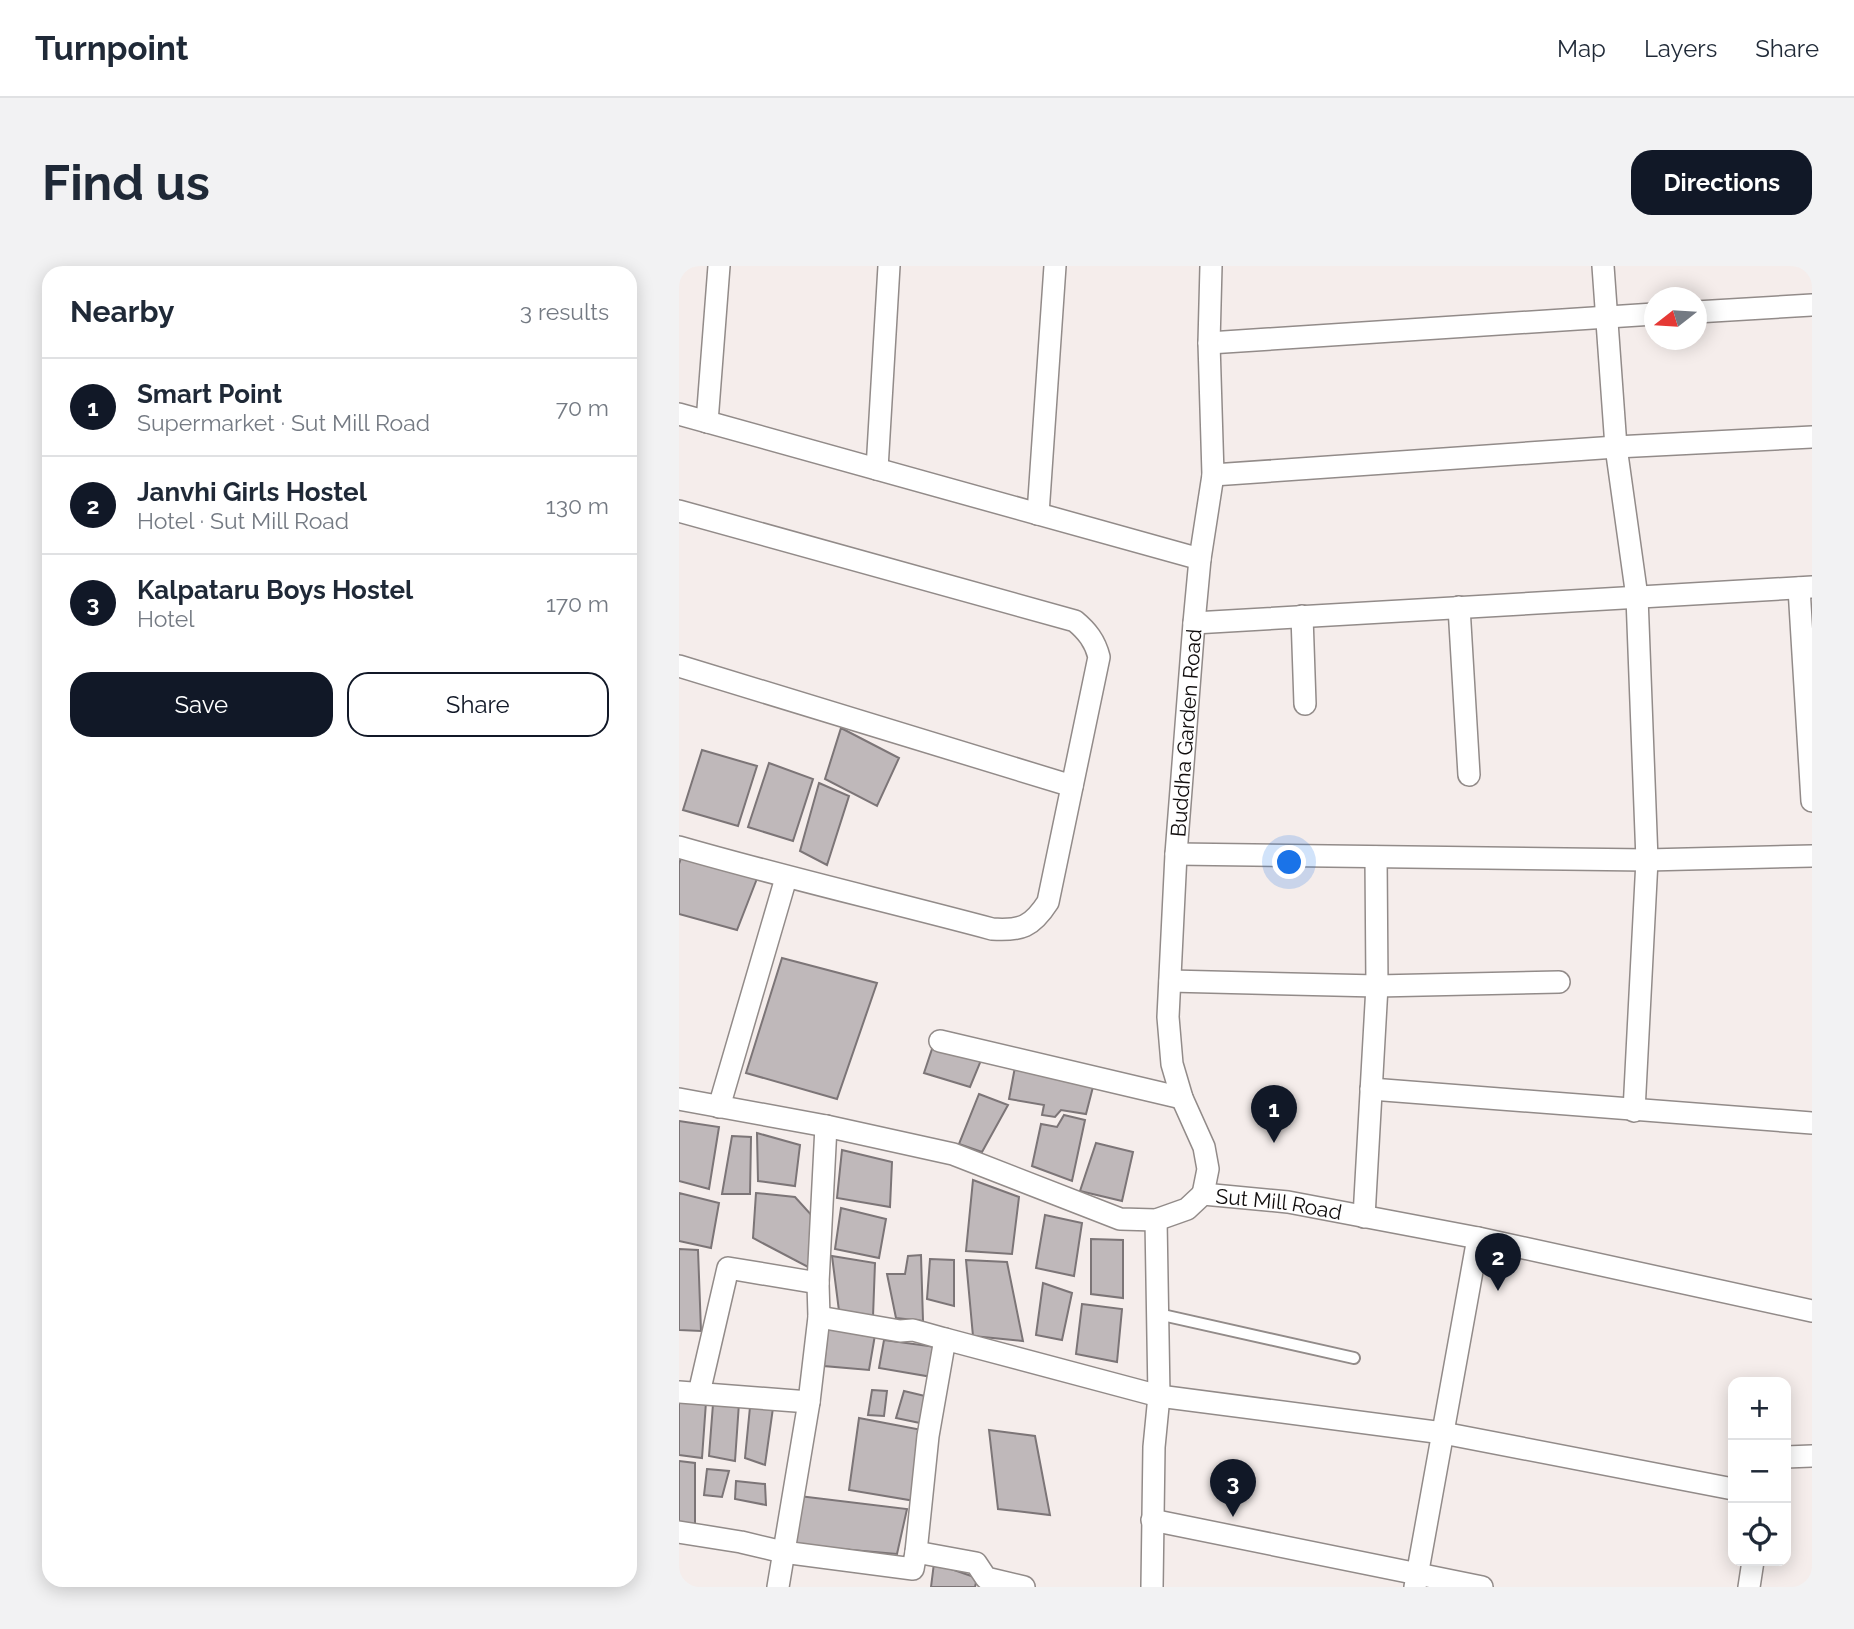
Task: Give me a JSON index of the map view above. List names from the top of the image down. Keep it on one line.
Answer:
{"streets":{"street":["Buddha Garden Road","Sut Mill Road"]},"crossings":[["Buddha Garden Road","Sut Mill Road"]],"north":"left","page":{"header":"Turnpoint","nav":["Map","Layers","Share"],"buttons":["Directions",["Save","Share"]],"title":"Find us","heading":["Nearby","3 results"],"list":[{"mark":"1","name":"Smart Point","note":"Supermarket · Sut Mill Road","value":"70 m"},{"mark":"2","name":"Janvhi Girls Hostel","note":"Hotel · Sut Mill Road","value":"130 m"},{"mark":"3","name":"Kalpataru Boys Hostel","note":"Hotel","value":"170 m"}],"pins":["1","2","3"],"map_buttons":["+","−"]}}
